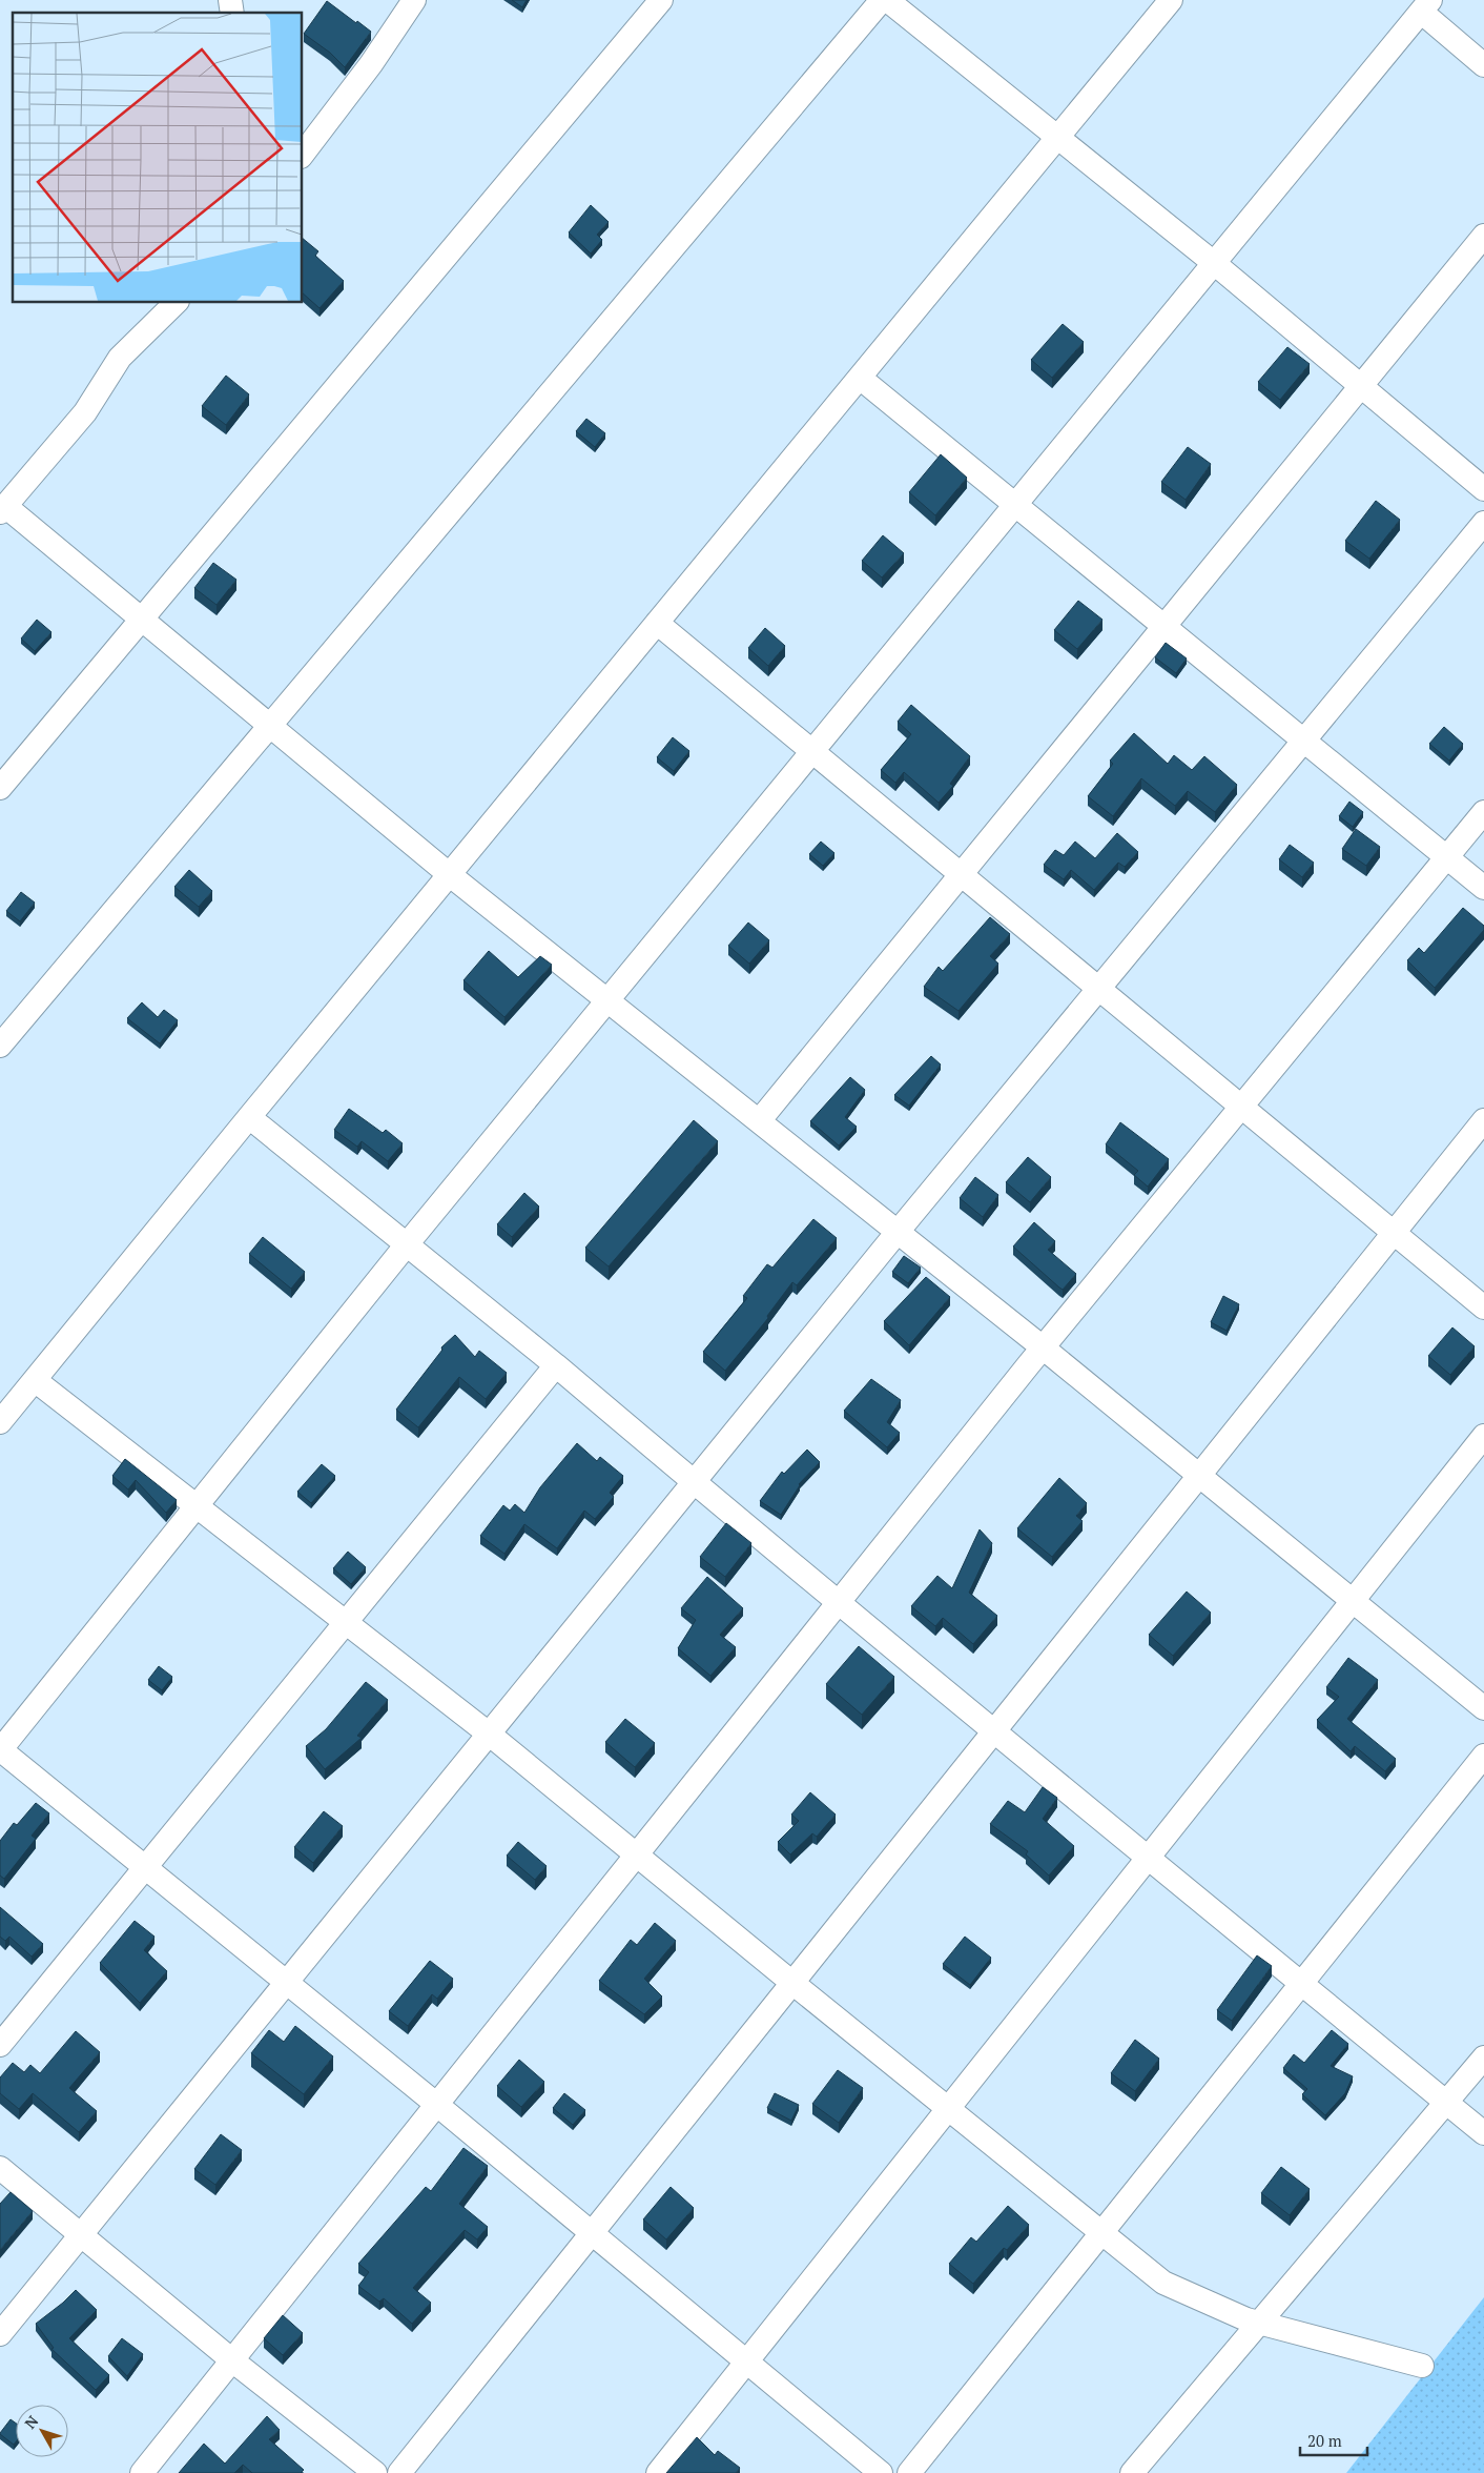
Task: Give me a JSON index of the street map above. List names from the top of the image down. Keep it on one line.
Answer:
{"scale_bar":"20 m","north":"top left"}
